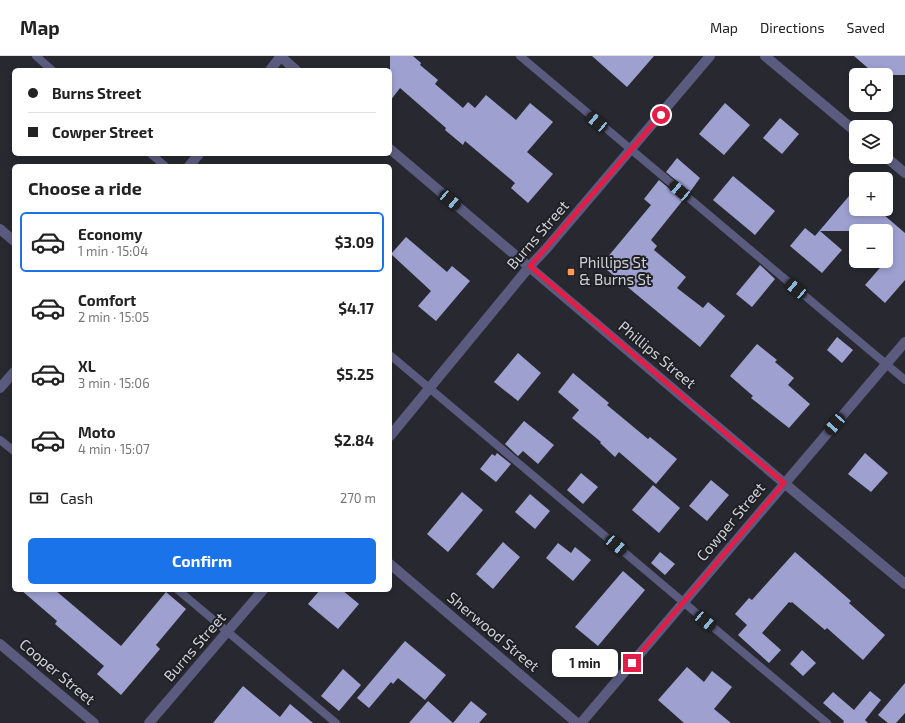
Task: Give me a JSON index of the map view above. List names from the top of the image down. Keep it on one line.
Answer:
{"streets":{"street":["Burns Street","Phillips Street","Cowper Street","Sherwood Street","Cooper Street"]},"crossings":[["Burns Street","Phillips Street"],["Phillips Street","Cowper Street"]],"places":{"transit":["Phillips St & Burns St"]},"page":{"header":"Map","nav":["Map","Directions","Saved"],"map_buttons":["+","−"],"banner":["Burns Street","Cowper Street"],"heading":"Choose a ride","list":[{"name":"Economy","note":"1 min · 15:04","value":"$3.09"},{"name":"Comfort","note":"2 min · 15:05","value":"$4.17"},{"name":"XL","note":"3 min · 15:06","value":"$5.25"},{"name":"Moto","note":"4 min · 15:07","value":"$2.84"}],"pay":["Cash","270 m"],"buttons":"Confirm","bubble":"1 min"}}
